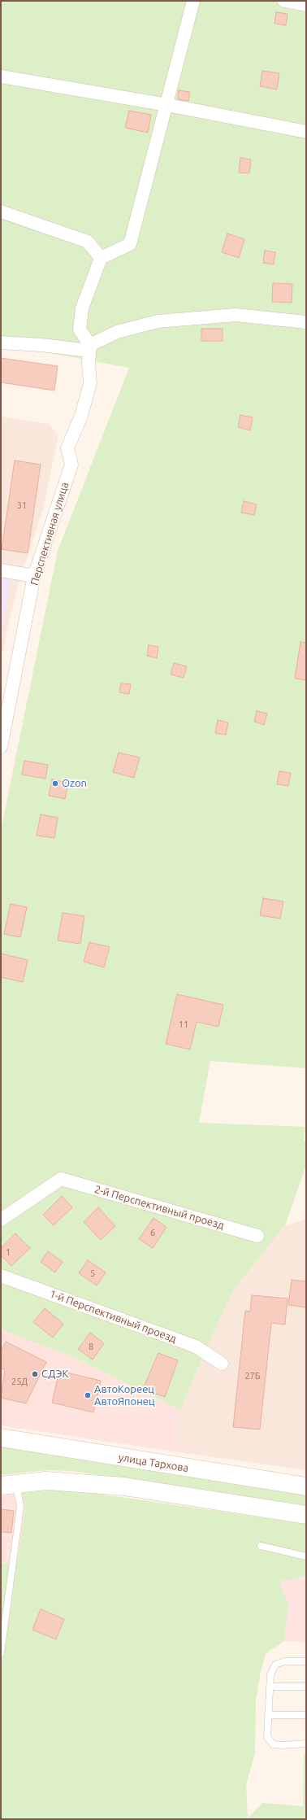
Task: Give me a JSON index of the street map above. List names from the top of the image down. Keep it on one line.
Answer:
{"streets":{"main road":["улица Тархова"],"street":["Перспективная улица","2-й Перспективный проезд","1-й Перспективный проезд"]},"places":["Ozon","СДЭК","АвтоКореец АвтоЯпонец"],"house_numbers":["31","11","6","1","5","8","27Б","25Д"]}
